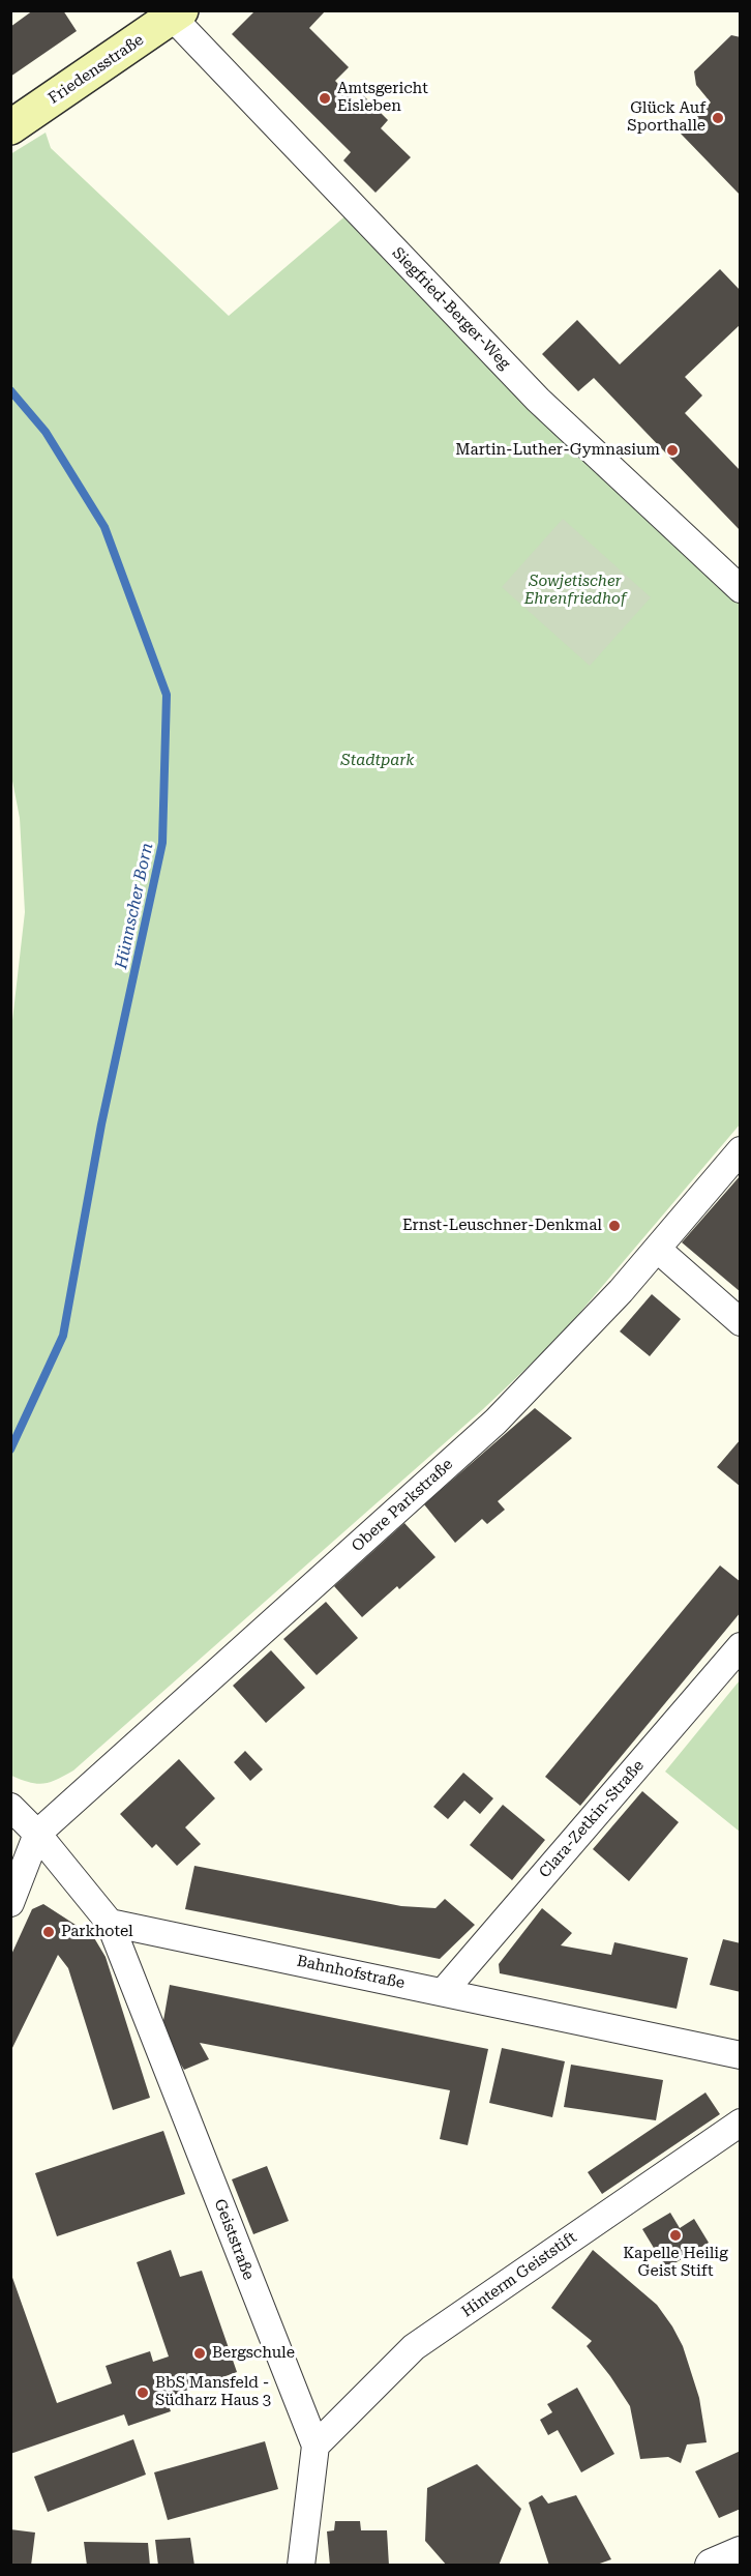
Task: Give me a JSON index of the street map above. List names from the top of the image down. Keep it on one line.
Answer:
{"streets":{"main road":["Friedensstraße"],"street":["Siegfried-Berger-Weg","Obere Parkstraße","Clara-Zetkin-Straße","Bahnhofstraße","Geiststraße","Hinterm Geiststift"]},"crossings":[["Friedensstraße","Siegfried-Berger-Weg"],["Clara-Zetkin-Straße","Bahnhofstraße"],["Bahnhofstraße","Geiststraße"],["Geiststraße","Hinterm Geiststift"]],"water":["Hünnscher Born"],"parks":["Sowjetischer Ehrenfriedhof","Stadtpark"],"places":["Amtsgericht Eisleben","Glück Auf Sporthalle","Martin-Luther-Gymnasium","Ernst-Leuschner-Denkmal","Parkhotel","Kapelle Heilig Geist Stift","Bergschule","BbS Mansfeld - Südharz Haus 3"]}
